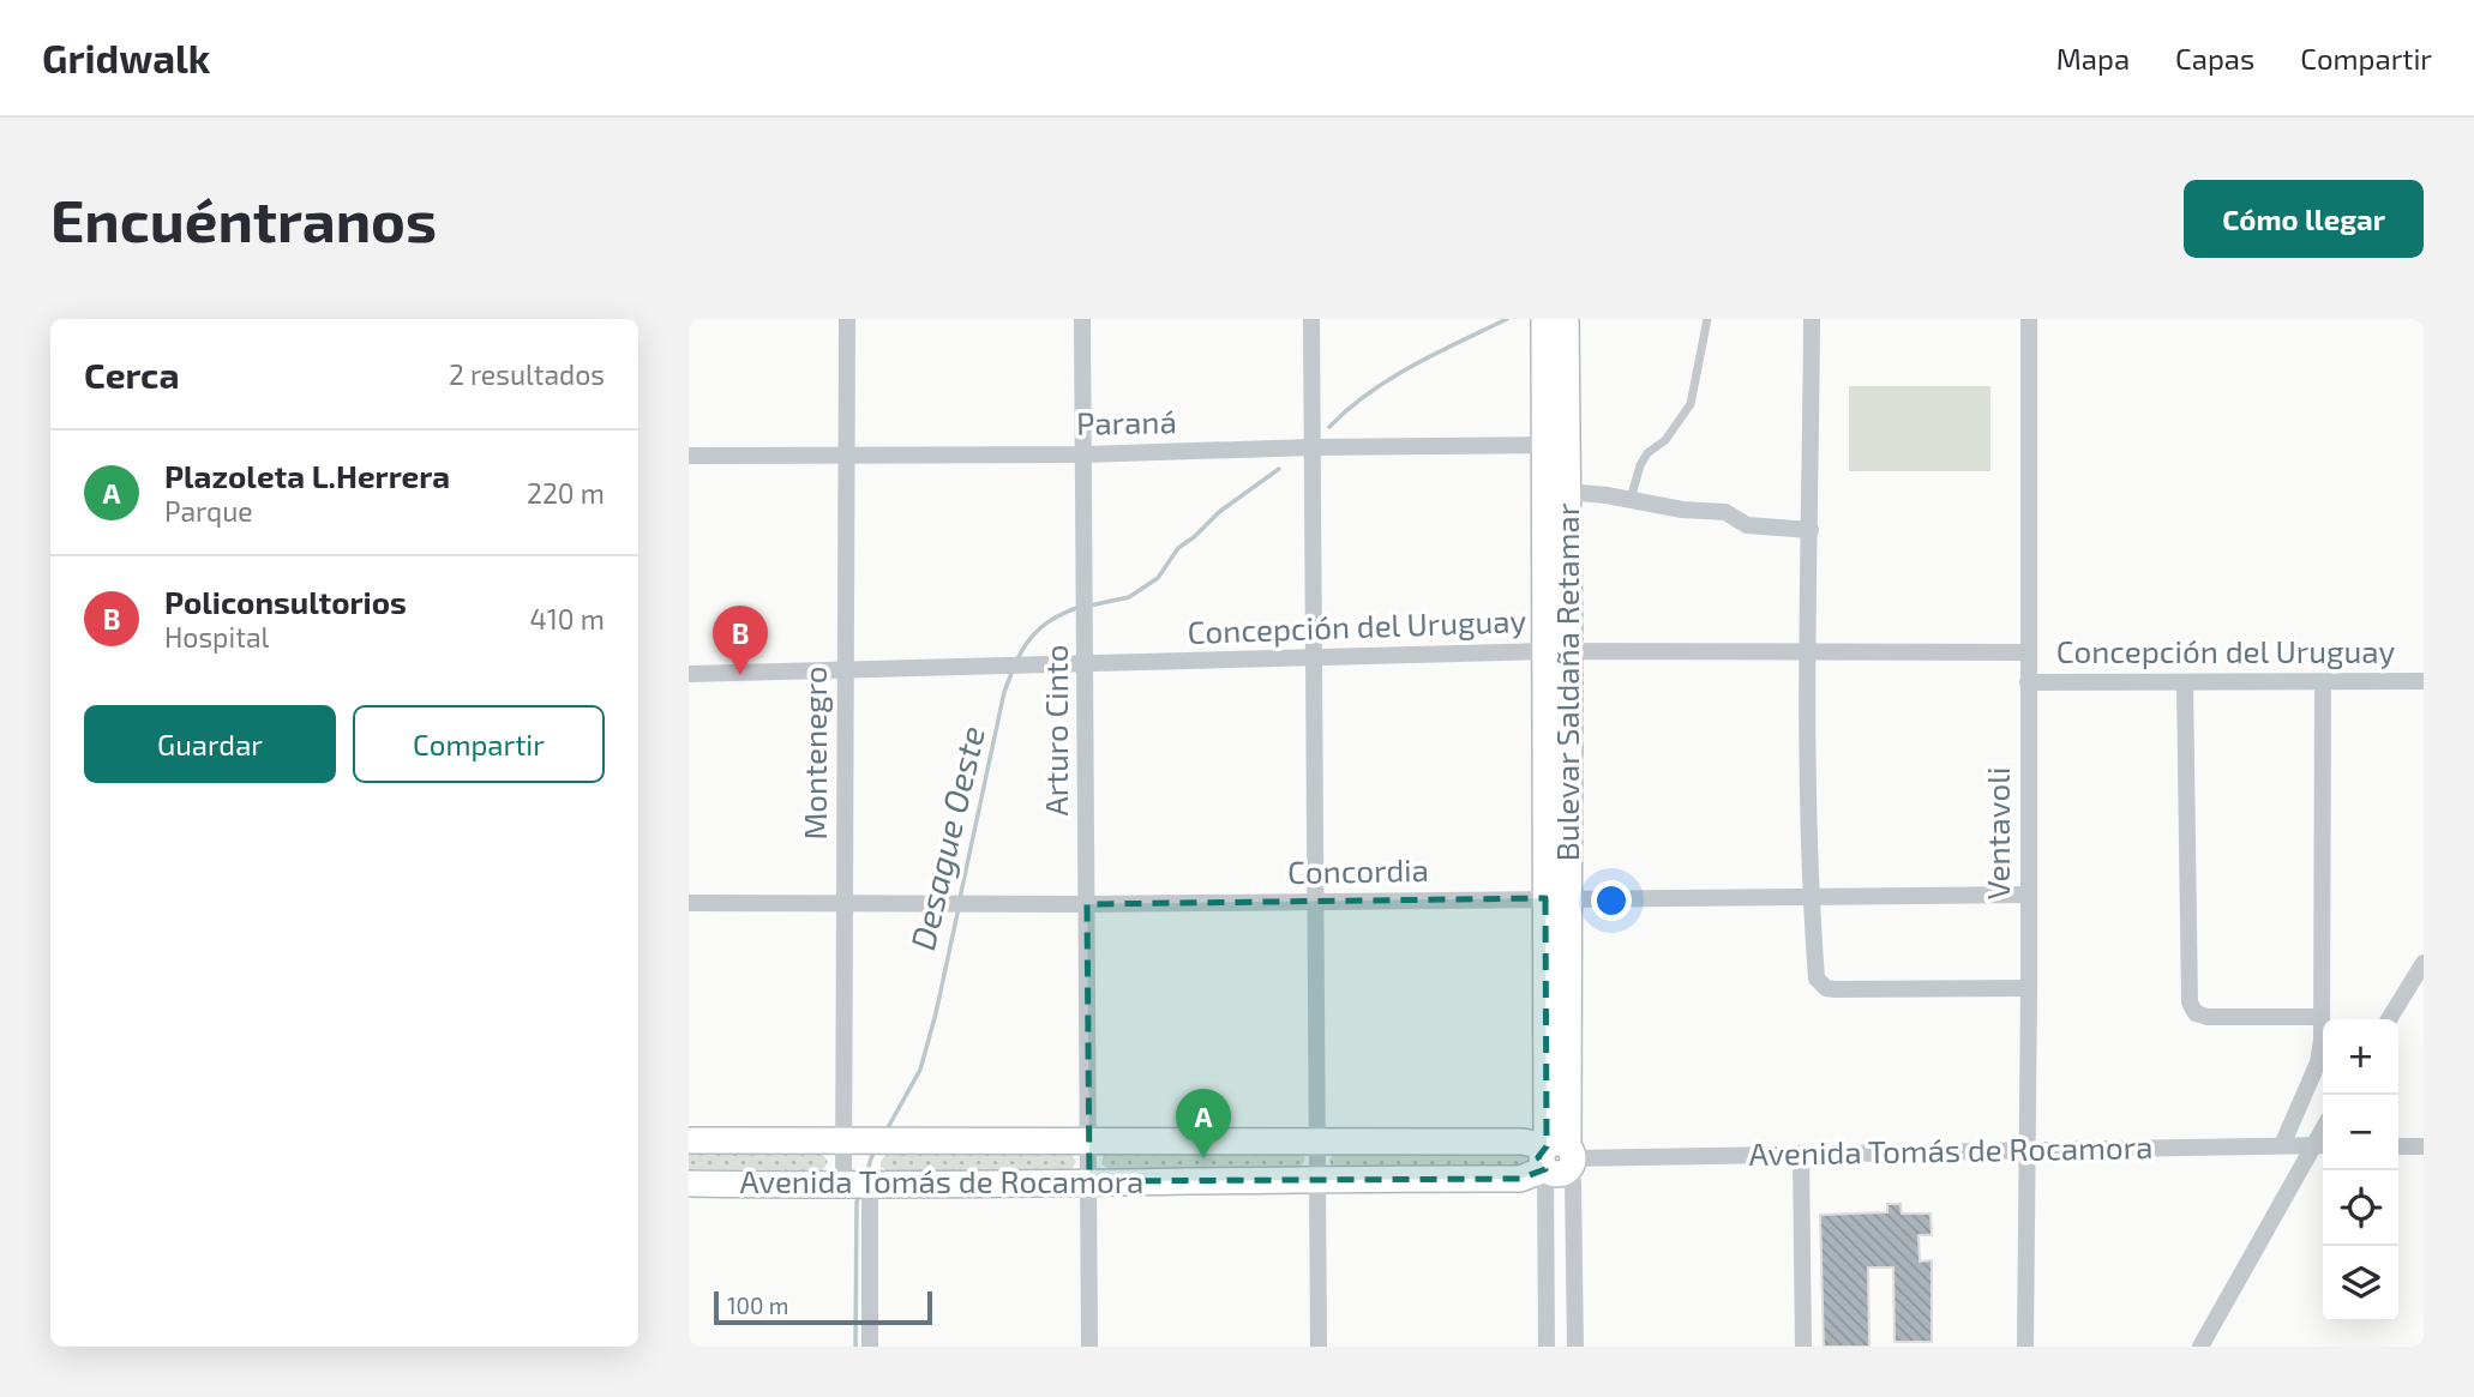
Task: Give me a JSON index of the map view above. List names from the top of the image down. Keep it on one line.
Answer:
{"streets":{"street":["Paraná","Concepción del Uruguay","Bulevar Saldaña Retamar","Arturo Cinto","Montenegro","Ventavoli","Concordia","Avenida Tomás de Rocamora"]},"crossings":[["Paraná","Bulevar Saldaña Retamar"],["Paraná","Arturo Cinto"],["Paraná","Montenegro"],["Concepción del Uruguay","Bulevar Saldaña Retamar"],["Concepción del Uruguay","Arturo Cinto"],["Concepción del Uruguay","Montenegro"],["Concepción del Uruguay","Ventavoli"],["Bulevar Saldaña Retamar","Concordia"],["Bulevar Saldaña Retamar","Avenida Tomás de Rocamora"],["Arturo Cinto","Concordia"],["Arturo Cinto","Avenida Tomás de Rocamora"],["Montenegro","Concordia"],["Montenegro","Avenida Tomás de Rocamora"],["Ventavoli","Concordia"],["Ventavoli","Avenida Tomás de Rocamora"]],"water":["Desague Oeste"],"scale_bar":"100 m","page":{"header":"Gridwalk","nav":["Mapa","Capas","Compartir"],"buttons":["Cómo llegar",["Guardar","Compartir"]],"title":"Encuéntranos","heading":["Cerca","2 resultados"],"list":[{"mark":"A","name":"Plazoleta L.Herrera","note":"Parque","value":"220 m"},{"mark":"B","name":"Policonsultorios","note":"Hospital","value":"410 m"}],"pins":["B","A"],"map_buttons":["+","−"],"scale":"100 m"}}
